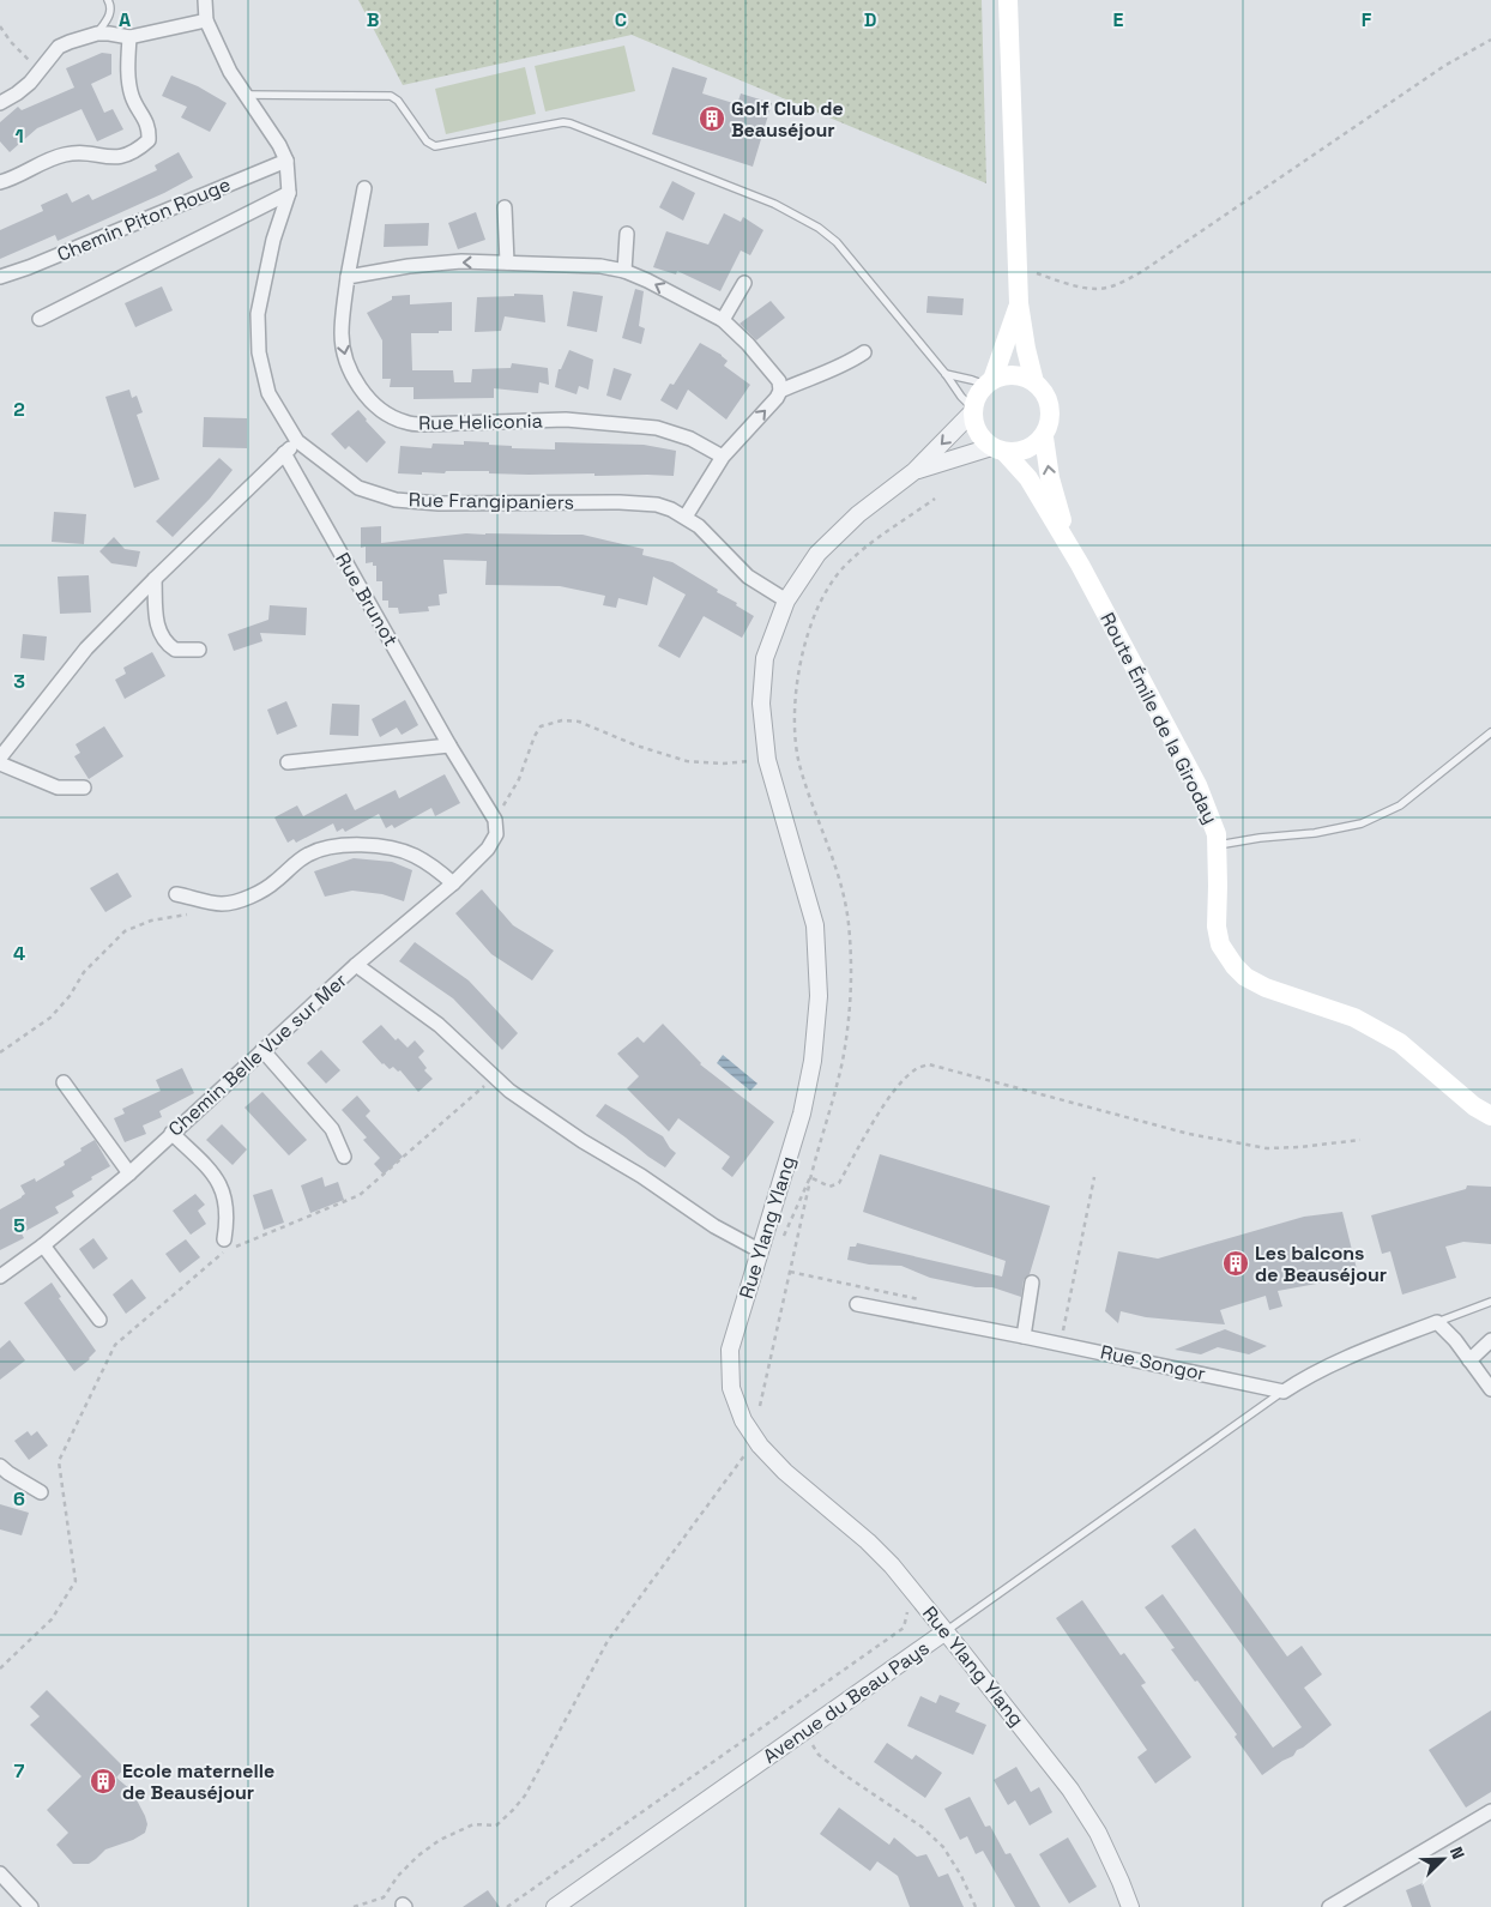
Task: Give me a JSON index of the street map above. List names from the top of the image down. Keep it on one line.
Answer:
{"streets":{"main road":["Route Émile de la Giroday"],"street":["Chemin Piton Rouge","Rue Heliconia","Rue Frangipaniers","Rue Brunot","Chemin Belle Vue sur Mer","Rue Ylang Ylang","Rue Songor","Avenue du Beau Pays"]},"crossings":[["Chemin Piton Rouge","Rue Frangipaniers"],["Rue Frangipaniers","Rue Ylang Ylang"],["Rue Brunot","Chemin Belle Vue sur Mer"],["Rue Ylang Ylang","Avenue du Beau Pays"],["Rue Songor","Avenue du Beau Pays"]],"one_way":["Rue Heliconia"],"places":{"building":["Golf Club de Beauséjour","Les balcons de Beauséjour","Ecole maternelle de Beauséjour"]},"north":"top right","grid":{"columns":["A","B","C","D","E","F"],"rows":["1","2","3","4","5","6","7"]}}
